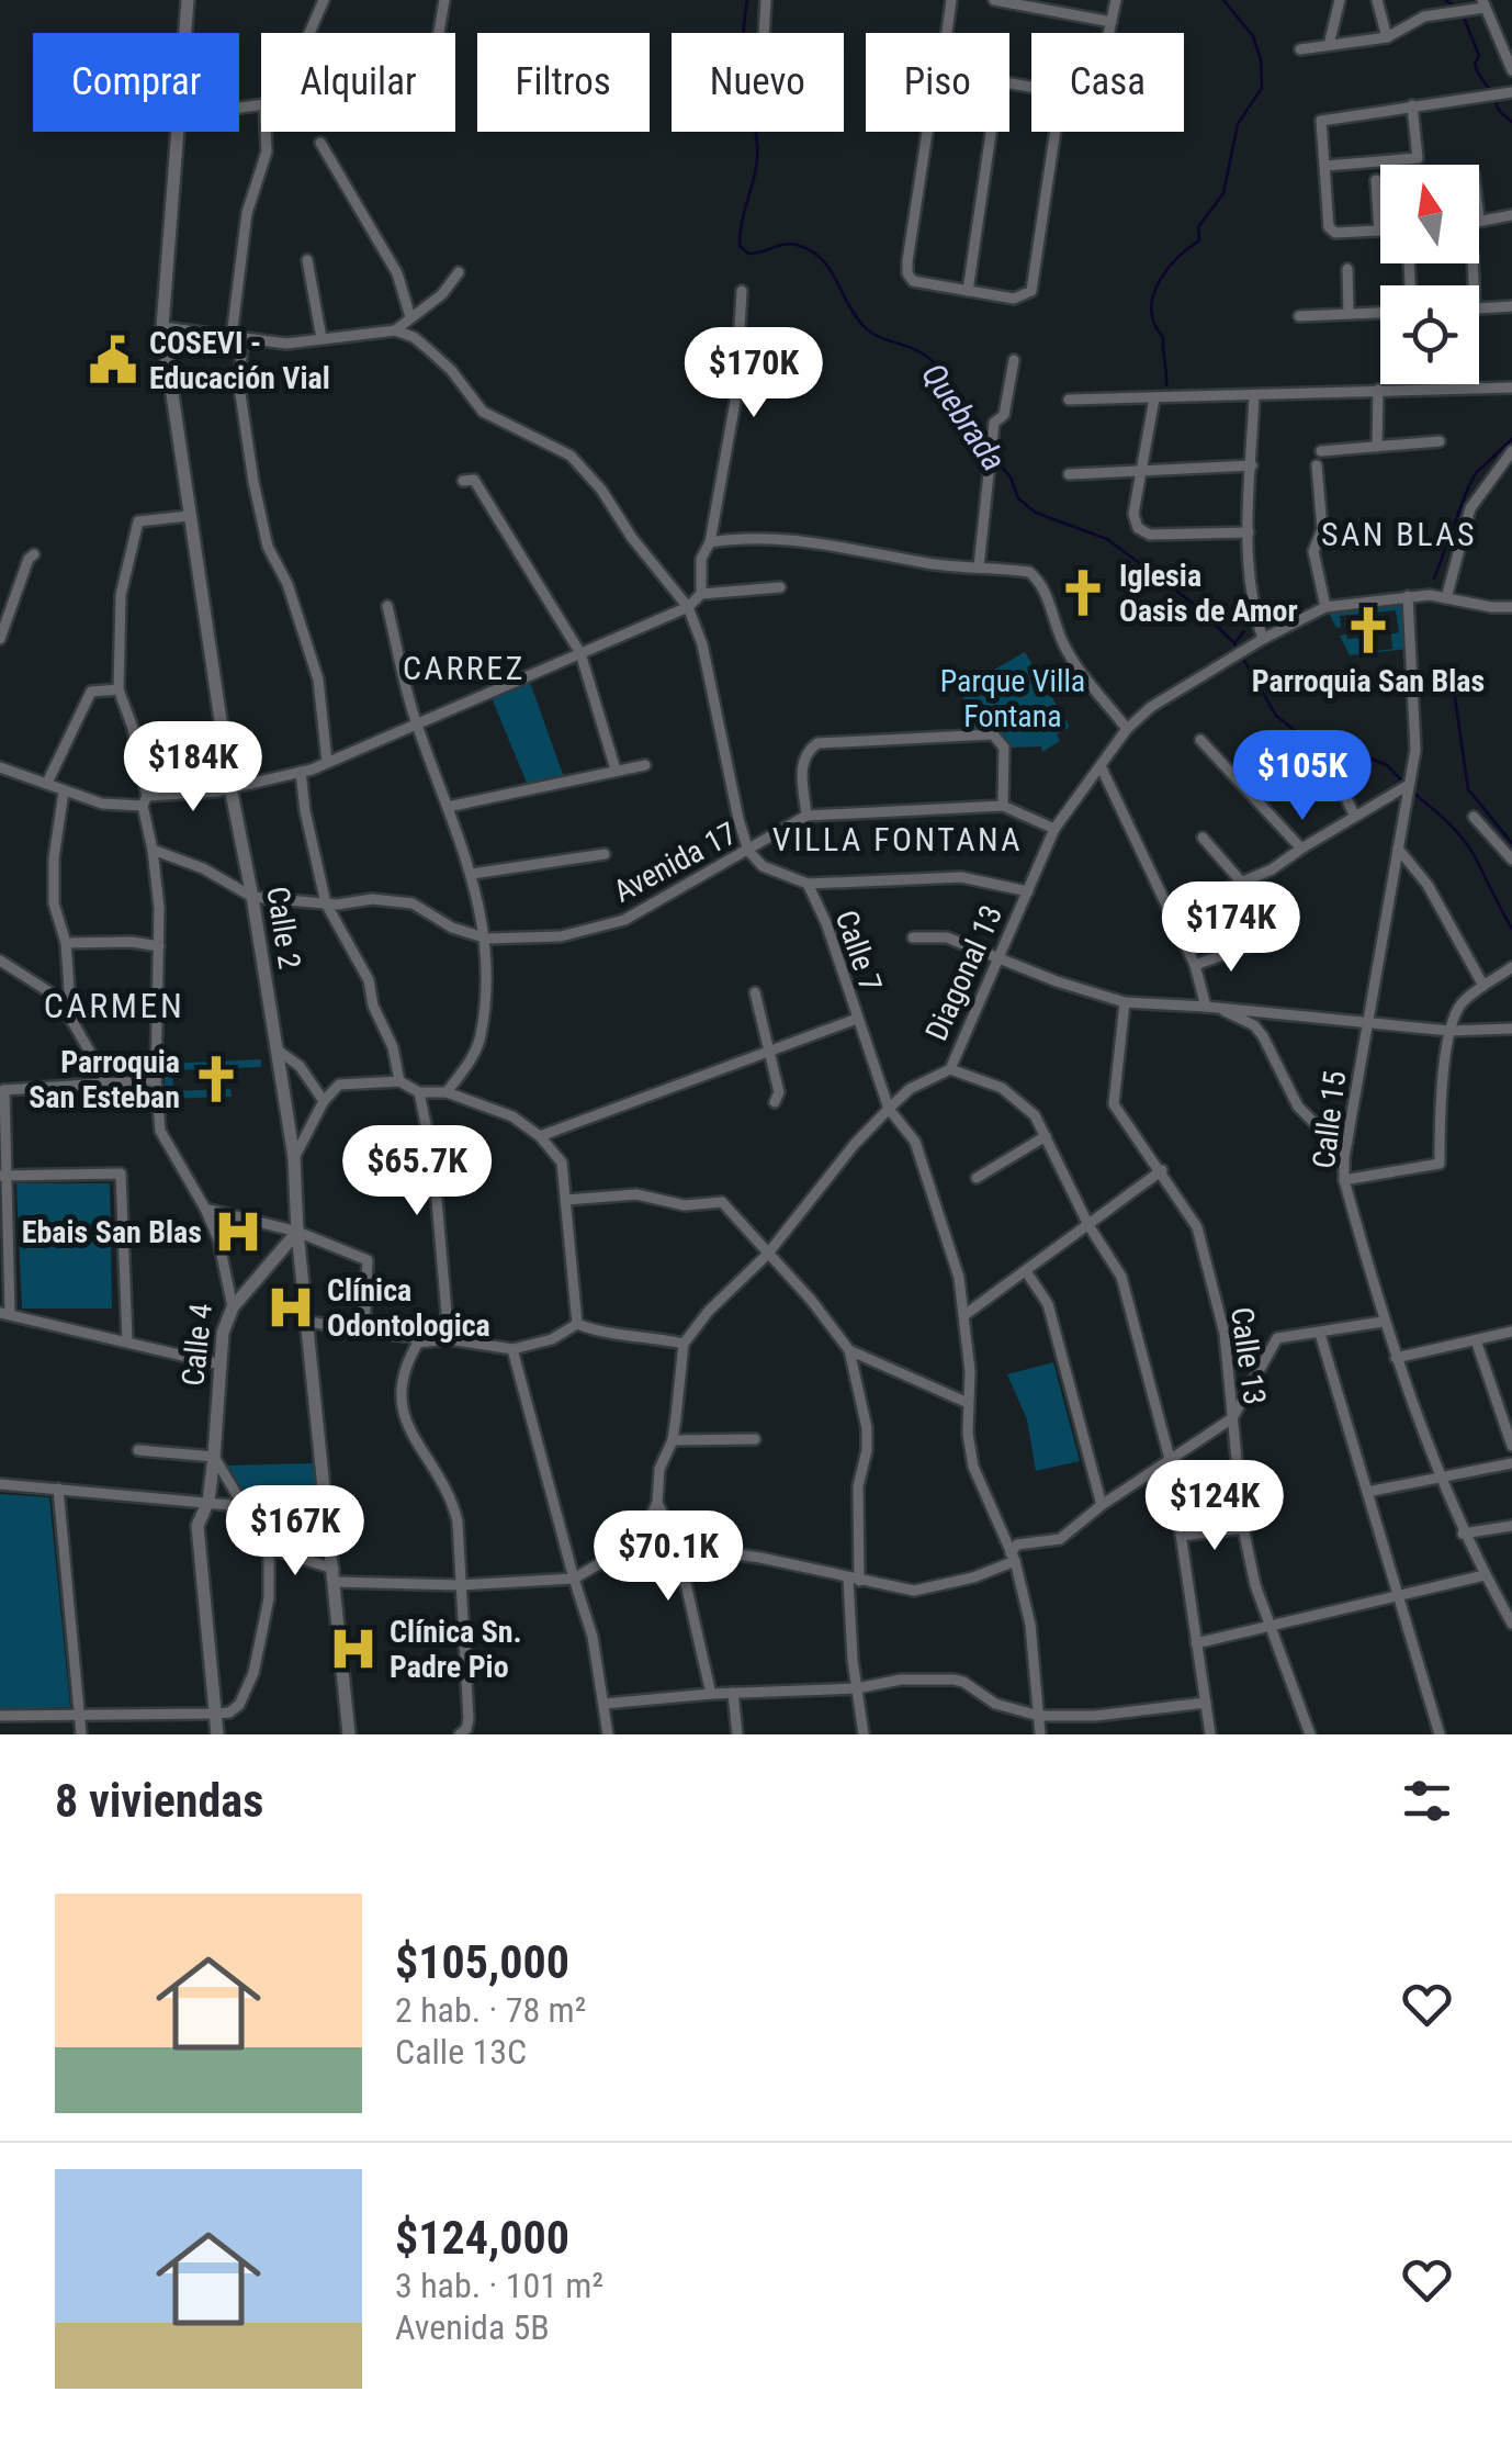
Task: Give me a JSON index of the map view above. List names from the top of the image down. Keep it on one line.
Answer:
{"streets":{"street":["Avenida 17","Calle 2","Calle 7","Diagonal 13","Calle 15","Calle 4","Calle 13"]},"crossings":[["Avenida 17","Calle 2"],["Avenida 17","Calle 7"],["Avenida 17","Diagonal 13"],["Calle 2","Calle 4"]],"districts":["SAN BLAS","CARREZ","VILLA FONTANA","CARMEN"],"water":["Quebrada"],"parks":["Parque Villa Fontana"],"places":{"public building":["COSEVI - Educación Vial"],"church":["Iglesia Oasis de Amor","Parroquia San Blas","Parroquia San Esteban"],"hospital":["Ebais San Blas","Clínica Odontologica","Clínica Sn. Padre Pio"]},"north":"top","page":{"chip":["Comprar","Alquilar","Filtros","Nuevo","Piso","Casa"],"price":["$170K","$184K","$105K","$174K","$65.7K","$124K","$167K","$70.1K"],"heading":"8 viviendas","list":[{"name":"$105,000","note":"2 hab. · 78 m² · Calle 13C"},{"name":"$124,000","note":"3 hab. · 101 m² · Avenida 5B"}]}}
